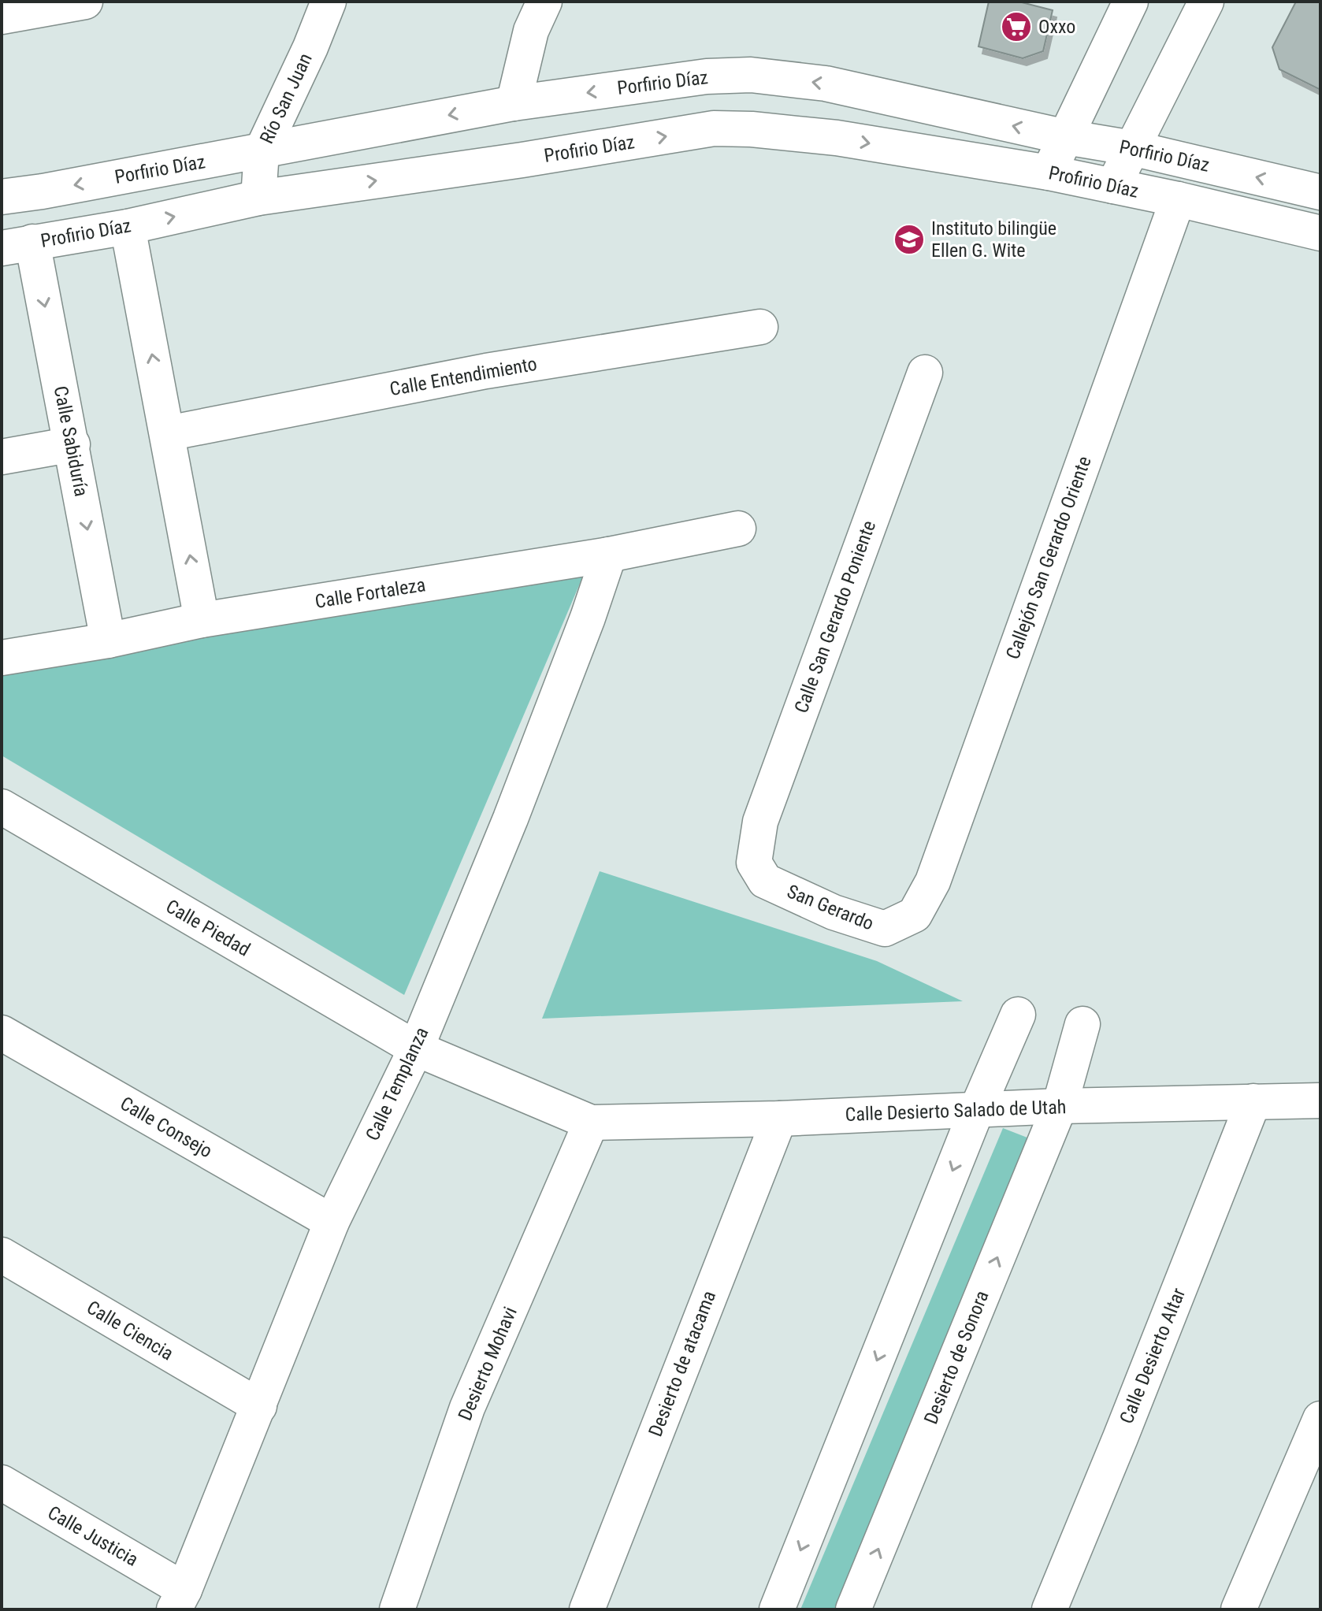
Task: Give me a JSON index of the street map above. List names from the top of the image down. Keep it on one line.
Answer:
{"streets":{"street":["Porfirio Díaz","Río San Juan","Profirio Díaz","Calle Entendimiento","Calle Sabiduría","Callejón San Gerardo Oriente","Calle Fortaleza","Calle San Gerardo Poniente","San Gerardo","Calle Piedad","Calle Templanza","Calle Desierto Salado de Utah","Calle Consejo","Calle Ciencia","Calle Desierto Altar","Desierto de Sonora","Desierto Mohavi","Desierto de atacama","Calle Justicia"]},"crossings":[["Porfirio Díaz","Río San Juan"],["Río San Juan","Profirio Díaz"],["Profirio Díaz","Calle Sabiduría"],["Profirio Díaz","Callejón San Gerardo Oriente"],["Calle Sabiduría","Calle Fortaleza"],["Callejón San Gerardo Oriente","San Gerardo"],["Calle Fortaleza","Calle Templanza"],["Calle San Gerardo Poniente","San Gerardo"],["Calle Piedad","Calle Templanza"],["Calle Piedad","Calle Desierto Salado de Utah"],["Calle Piedad","Desierto Mohavi"],["Calle Templanza","Calle Consejo"],["Calle Templanza","Calle Ciencia"],["Calle Templanza","Calle Justicia"],["Calle Desierto Salado de Utah","Calle Desierto Altar"],["Calle Desierto Salado de Utah","Desierto de Sonora"],["Calle Desierto Salado de Utah","Desierto Mohavi"],["Calle Desierto Salado de Utah","Desierto de atacama"]],"one_way":["Porfirio Díaz","Profirio Díaz"],"places":{"supermarket":["Oxxo"],"school or university":["Instituto bilingüe Ellen G. Wite"]}}
